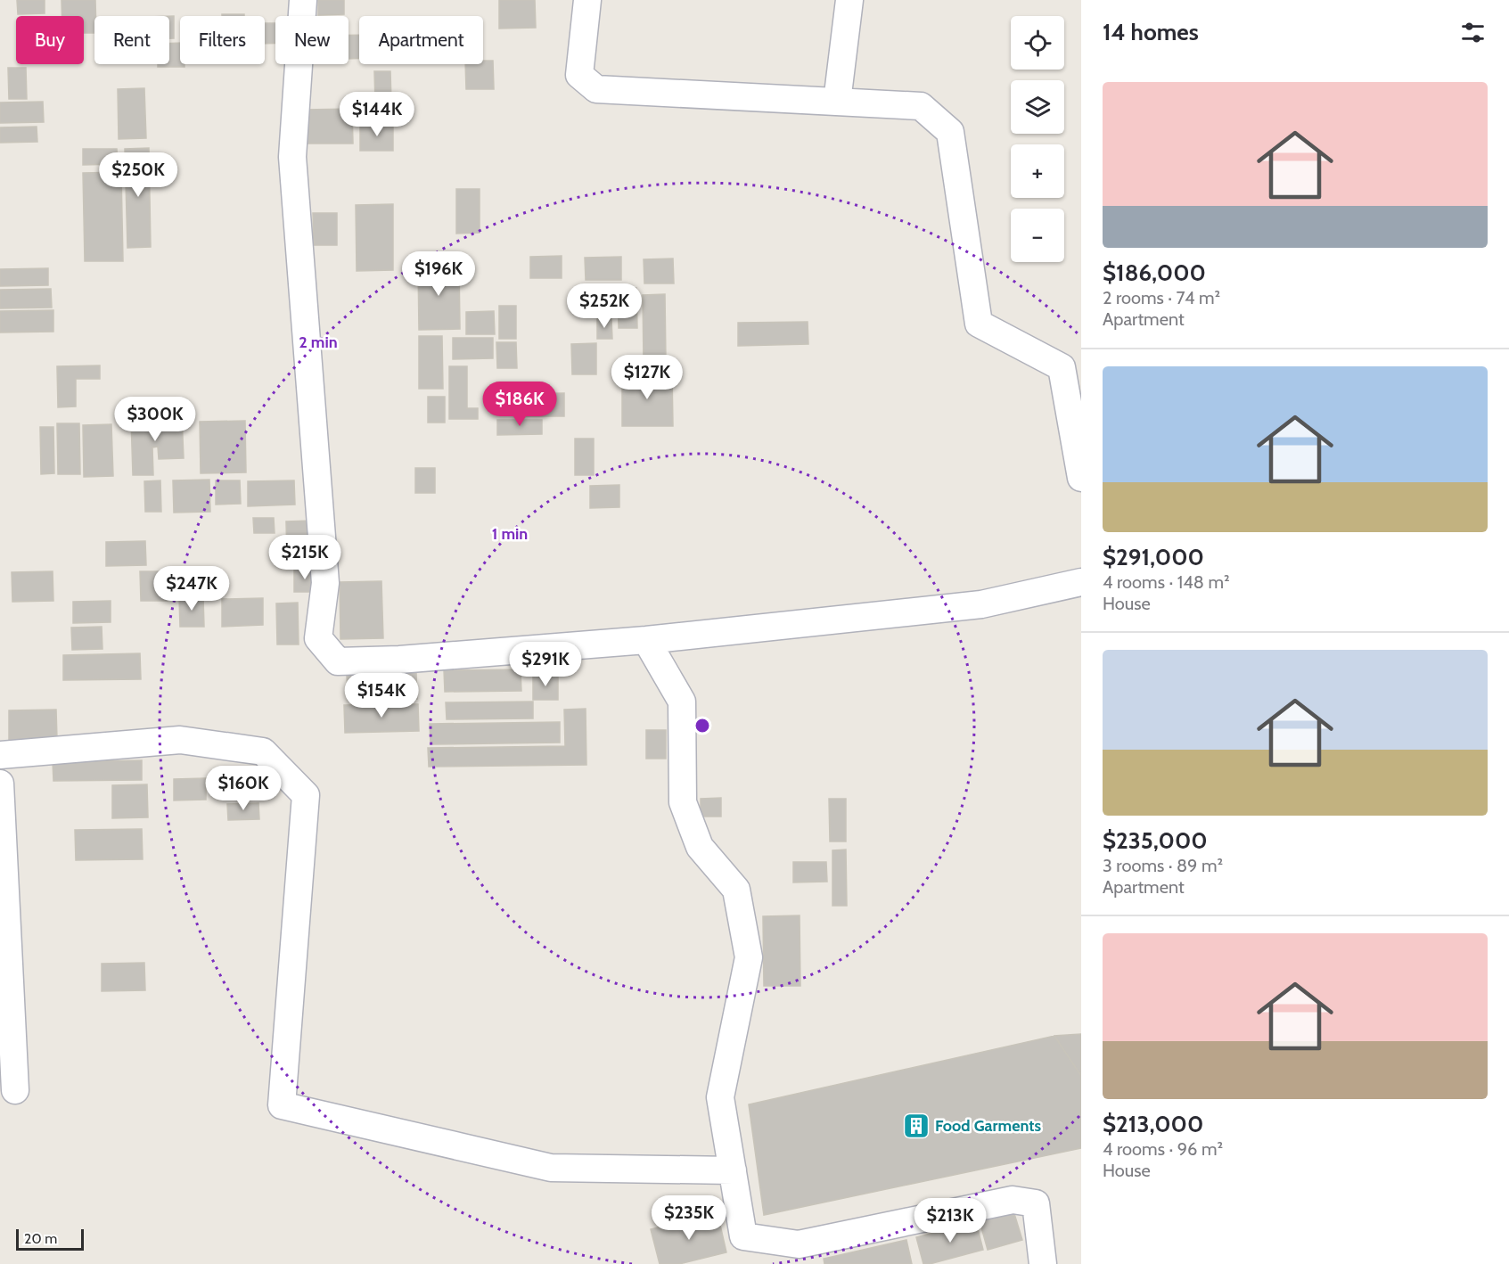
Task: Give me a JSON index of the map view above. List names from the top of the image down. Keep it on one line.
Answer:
{"places":{"building":["Food Garments"]},"scale_bar":"20 m","page":{"heading":"14 homes","map_buttons":["+","−"],"chip":["Buy","Rent","Filters","New","Apartment"],"list":[{"name":"$186,000","note":"2 rooms · 74 m² · Apartment"},{"name":"$291,000","note":"4 rooms · 148 m² · House"},{"name":"$235,000","note":"3 rooms · 89 m² · Apartment"},{"name":"$213,000","note":"4 rooms · 96 m² · House"}],"price":["$144K","$250K","$196K","$252K","$127K","$186K","$300K","$215K","$247K","$291K","$154K","$160K","$235K","$213K"],"scale":"20 m"},"rings":["2 min","1 min"]}
